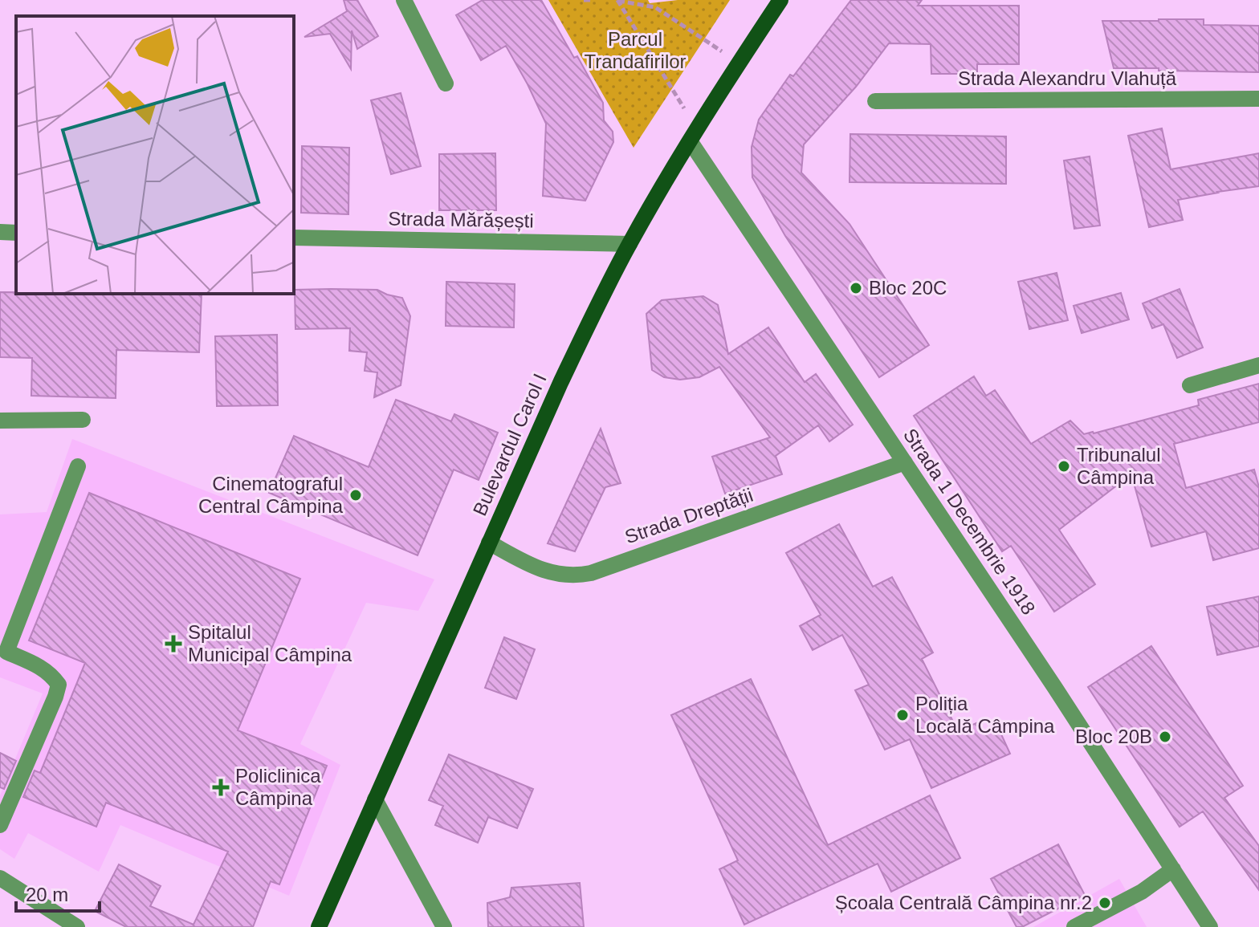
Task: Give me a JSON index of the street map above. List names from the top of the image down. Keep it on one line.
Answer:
{"streets":{"main road":["Bulevardul Carol I"],"street":["Strada Alexandru Vlahuță","Strada Mărășești","Strada Dreptății","Strada 1 Decembrie 1918"]},"crossings":[["Strada Mărășești","Bulevardul Carol I"],["Bulevardul Carol I","Strada Dreptății"],["Bulevardul Carol I","Strada 1 Decembrie 1918"],["Strada Dreptății","Strada 1 Decembrie 1918"]],"parks":["Parcul Trandafirilor"],"places":{"other":["Bloc 20C","Tribunalul Câmpina","Cinematograful Central Câmpina","Poliția Locală Câmpina","Bloc 20B","Școala Centrală Câmpina nr.2"],"health":["Spitalul Municipal Câmpina","Policlinica Câmpina"]},"scale_bar":"20 m"}
